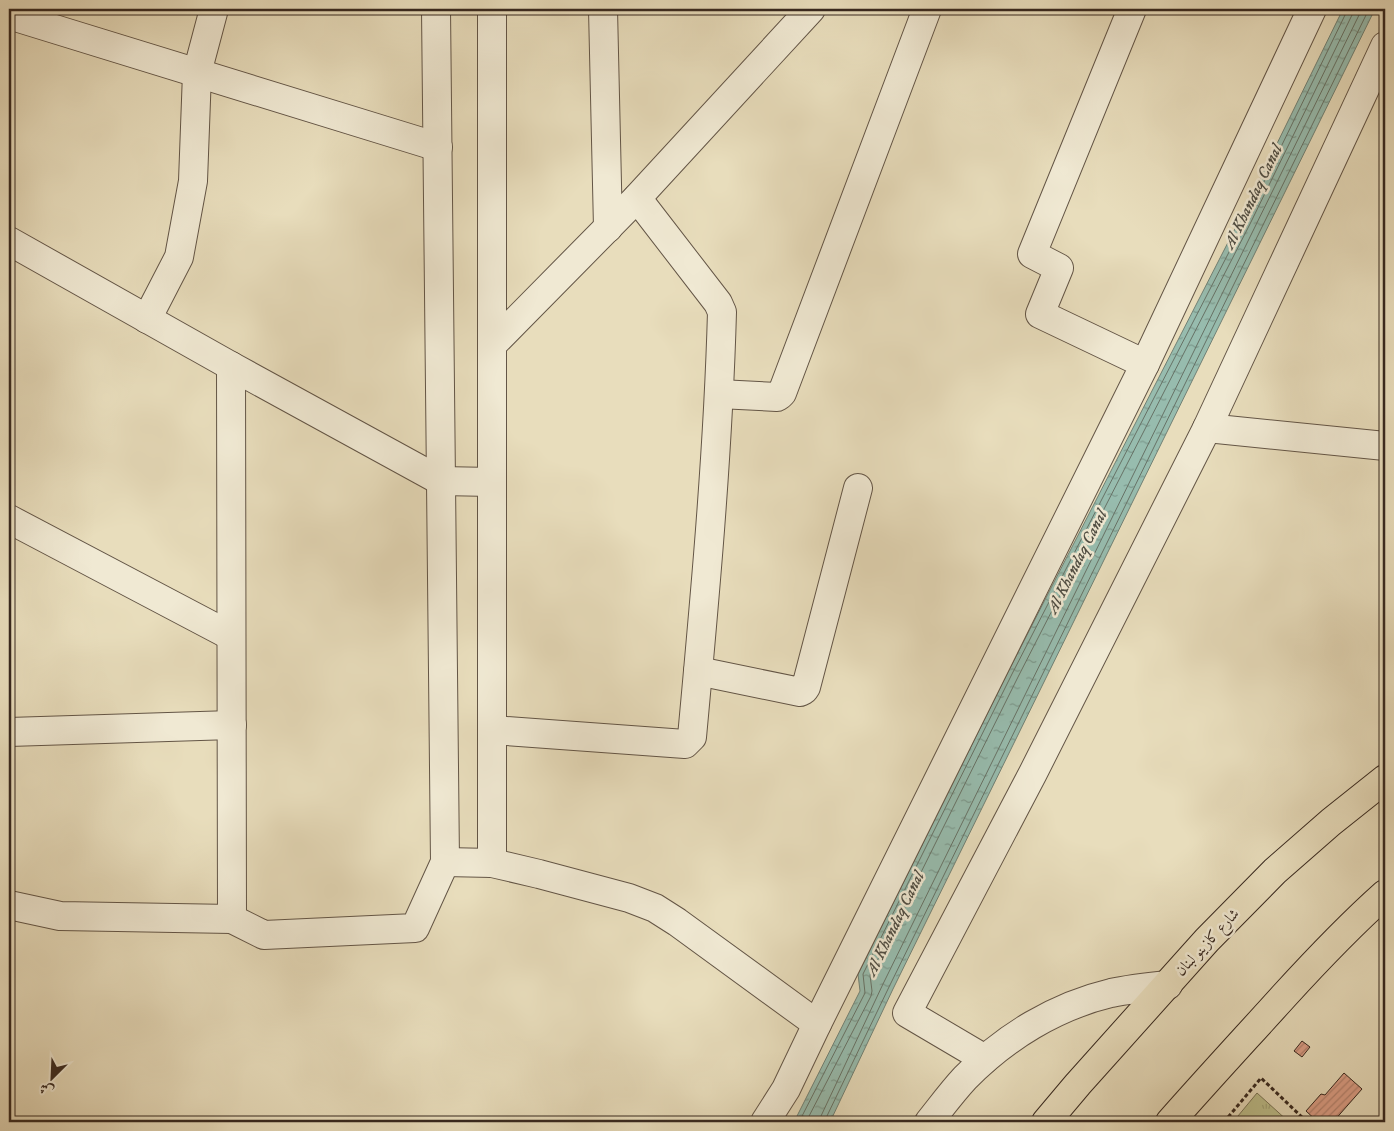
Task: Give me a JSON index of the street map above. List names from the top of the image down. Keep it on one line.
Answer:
{"streets":{"main road":["شارع كازينو لبنان"]},"water":["Al Khandaq Canal"],"north":"bottom left"}
